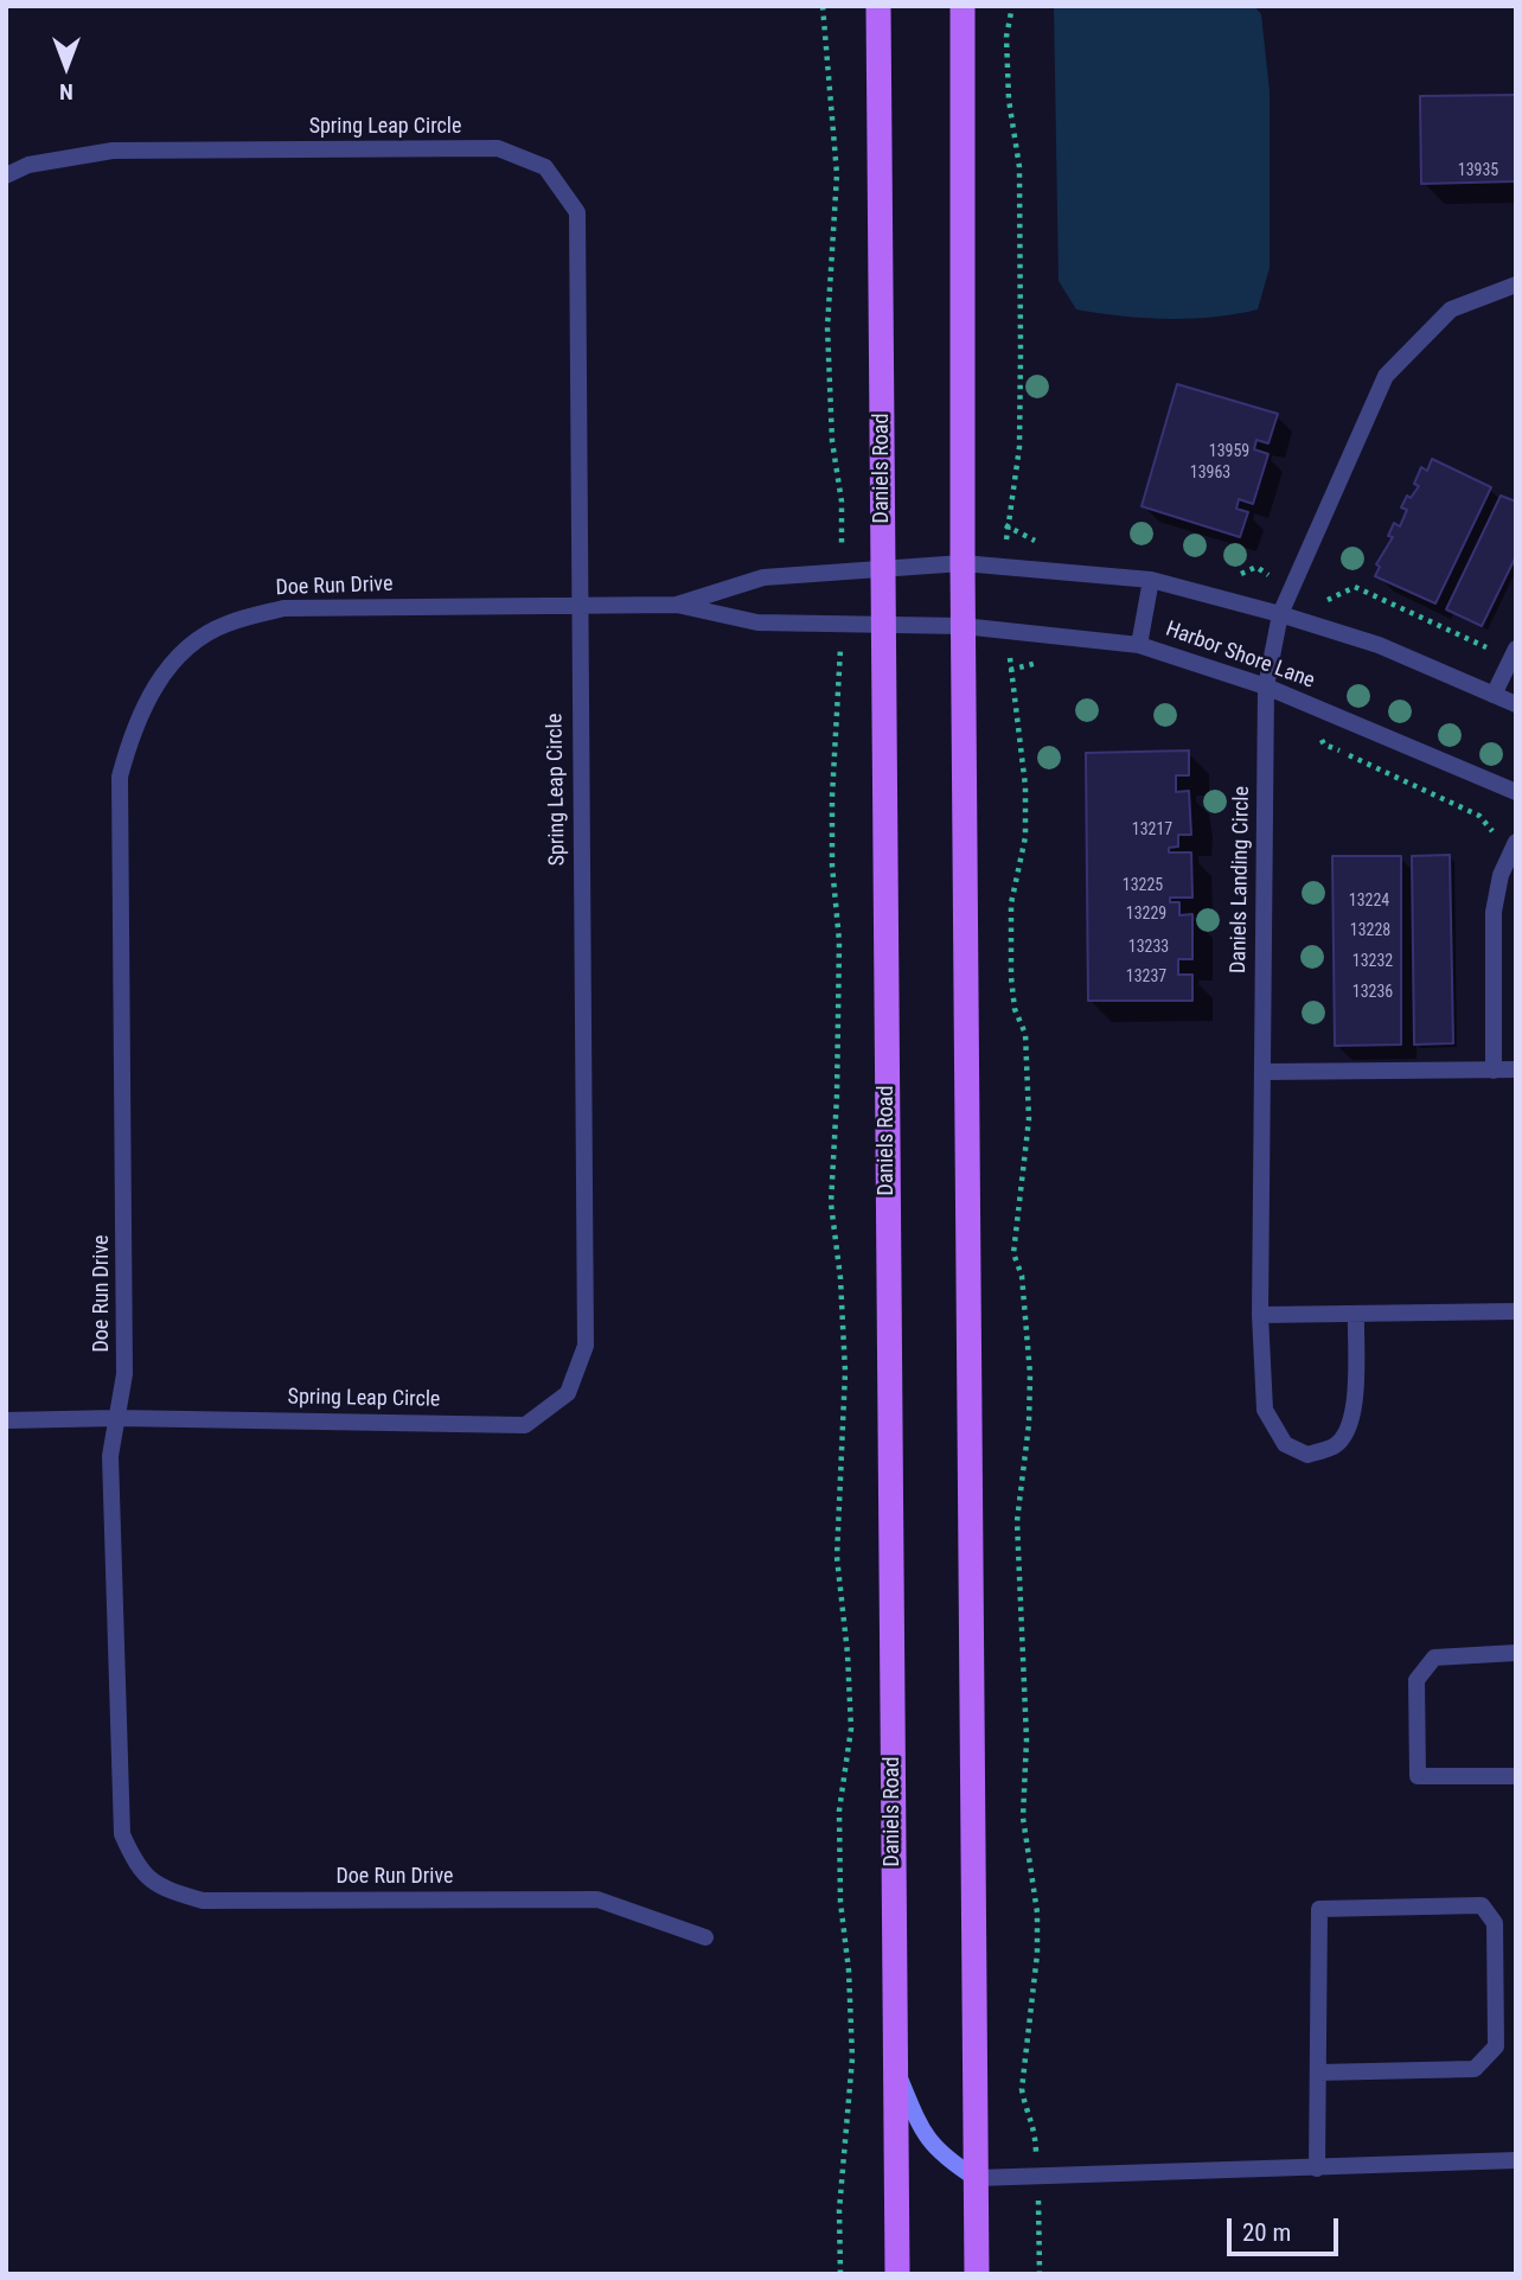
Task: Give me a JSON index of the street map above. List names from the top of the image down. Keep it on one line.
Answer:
{"streets":{"main road":["Daniels Road"],"street":["Spring Leap Circle","Doe Run Drive","Harbor Shore Lane","Daniels Landing Circle"]},"crossings":[["Spring Leap Circle","Doe Run Drive"],["Daniels Road","Doe Run Drive"],["Daniels Road","Harbor Shore Lane"],["Doe Run Drive","Harbor Shore Lane"],["Harbor Shore Lane","Daniels Landing Circle"]],"house_numbers":["13935","13959","13963","13217","13225","13224","13229","13228","13233","13232","13237","13236"],"scale_bar":"20 m","north":"bottom"}
